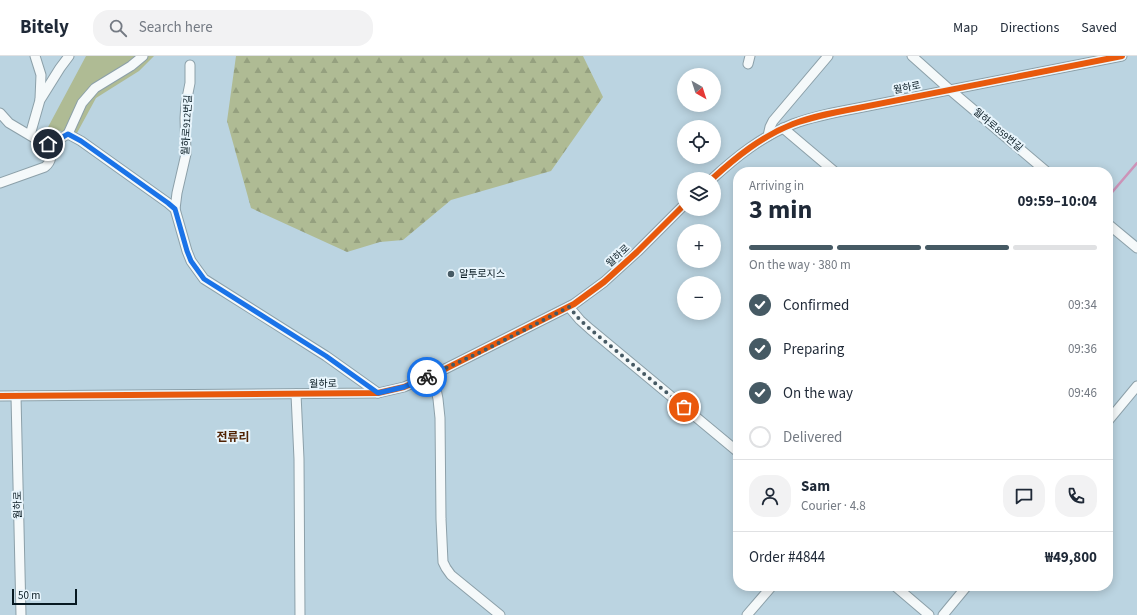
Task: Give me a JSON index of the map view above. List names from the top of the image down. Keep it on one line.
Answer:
{"streets":{"street":["월하로","월하로912번길","월하로859번길"]},"crossings":[["월하로","월하로912번길"],["월하로","월하로859번길"]],"districts":["전류리"],"places":["알투로지스"],"scale_bar":"50 m","north":"bottom right","page":{"header":"Bitely","search":"Search here","nav":["Map","Directions","Saved"],"map_buttons":["+","−"],"heading":["3 min","Arriving in","09:59–10:04"],"panel":["Sam","Courier · 4.8","Order #4844","₩49,800"],"bar":"On the way · 380 m","list":[["Confirmed","09:34"],["Preparing","09:36"],["On the way","09:46"],"Delivered"],"scale":"50 m"}}
